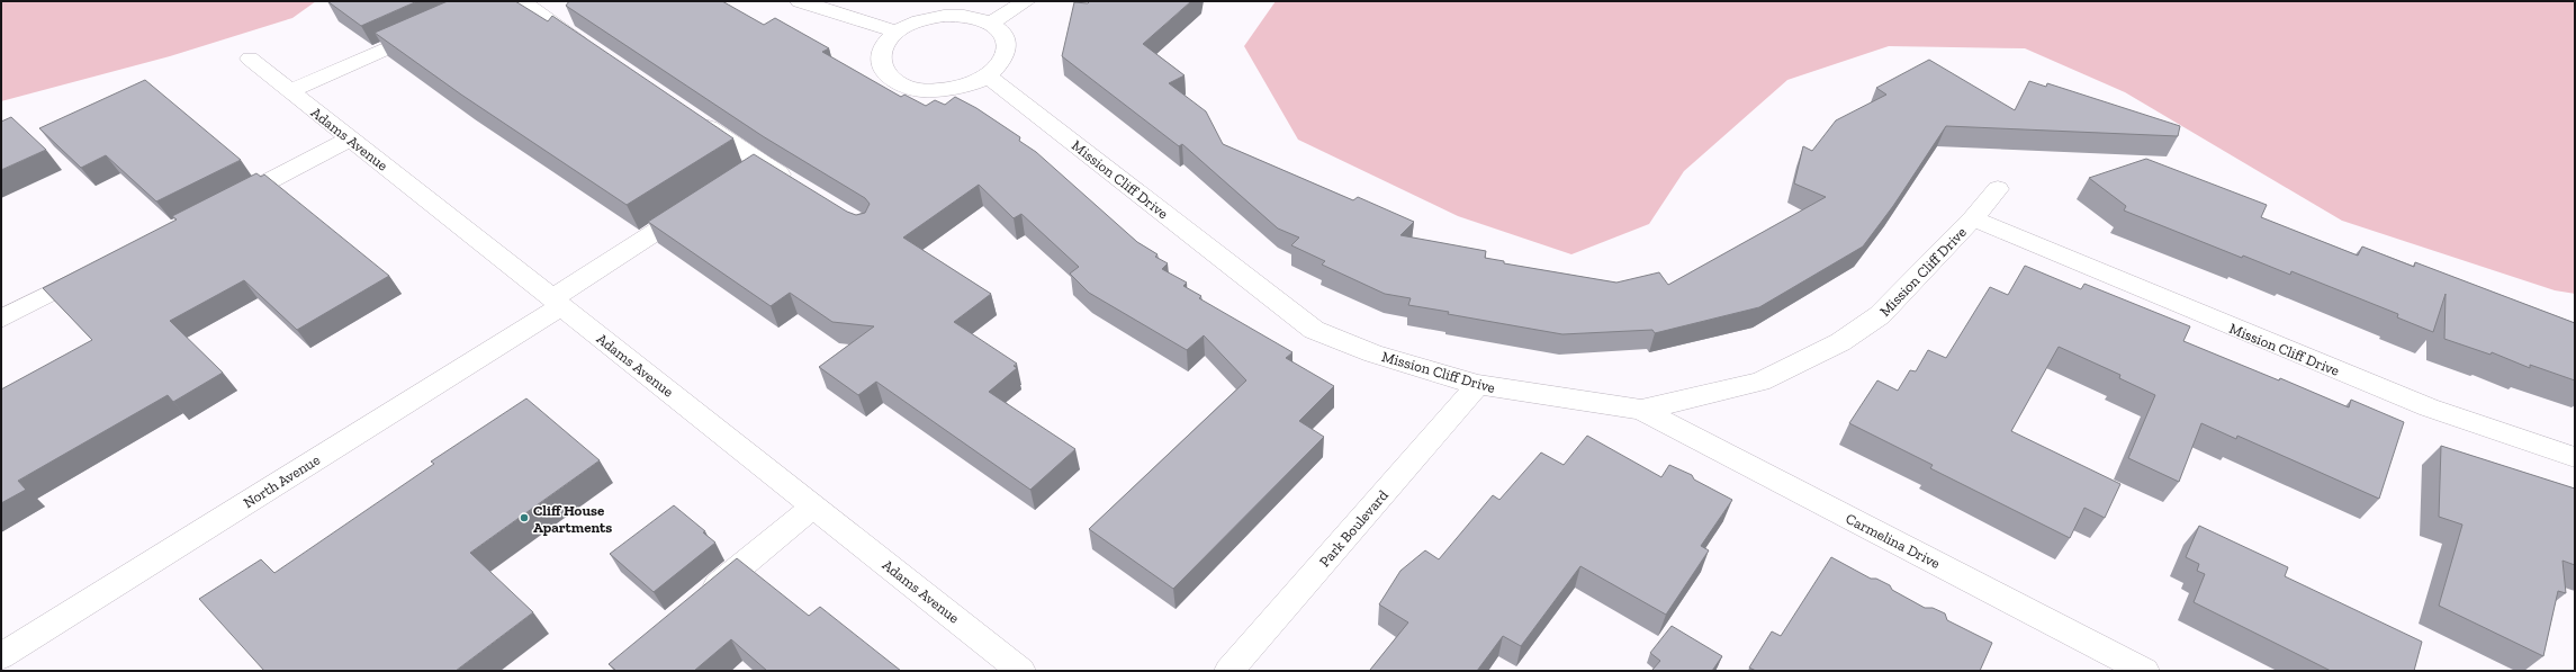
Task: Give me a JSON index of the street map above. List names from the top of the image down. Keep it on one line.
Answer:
{"streets":{"street":["Adams Avenue","Mission Cliff Drive","North Avenue","Park Boulevard","Carmelina Drive"]},"crossings":[["Adams Avenue","North Avenue"],["Mission Cliff Drive","Park Boulevard"],["Mission Cliff Drive","Carmelina Drive"]],"places":["Cliff House Apartments"]}
